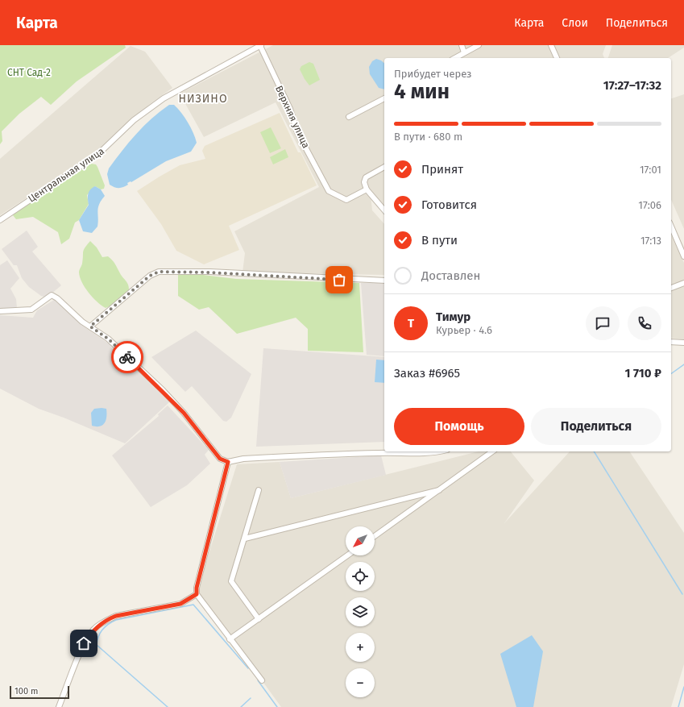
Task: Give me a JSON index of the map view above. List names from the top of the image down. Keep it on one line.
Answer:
{"streets":{"street":["Верхняя улица","Центральная улица"]},"crossings":[["Верхняя улица","Центральная улица"]],"districts":["НИЗИНО"],"parks":["СНТ Сад-2"],"scale_bar":"100 m","north":"bottom left","page":{"header":"Карта","nav":["Карта","Слои","Поделиться"],"heading":["4 мин","Прибудет через","17:27–17:32"],"panel":["Тимур","Курьер · 4.6","Заказ #6965","1 710 ₽"],"bar":"В пути · 680 m","list":[["Принят","17:01"],["Готовится","17:06"],["В пути","17:13"],"Доставлен"],"round":"Т","buttons":["Помощь","Поделиться"],"map_buttons":["+","−"],"scale":"100 m"}}
